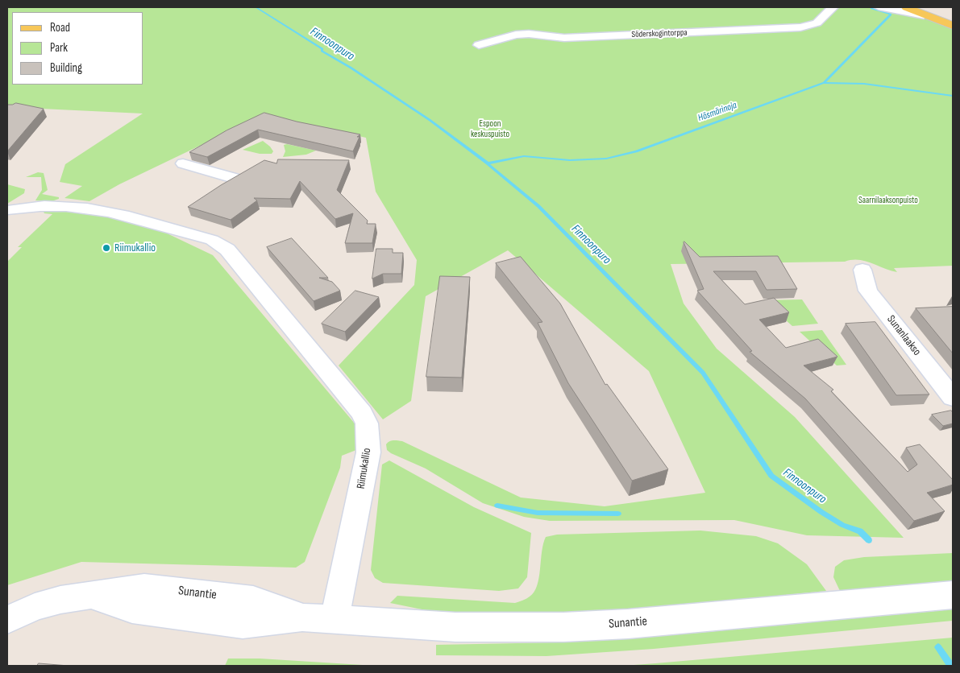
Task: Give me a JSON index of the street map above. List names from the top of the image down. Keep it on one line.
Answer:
{"streets":{"street":["Söderskogintorppa","Sunanlaakso","Riimukallio","Sunantie"]},"crossings":[["Riimukallio","Sunantie"]],"water":["Finnoonpuro","Hösmärinoja"],"parks":["Espoon keskuspuisto","Saarnilaaksonpuisto"],"places":["Riimukallio"],"legend":["Road","Park","Building"]}
